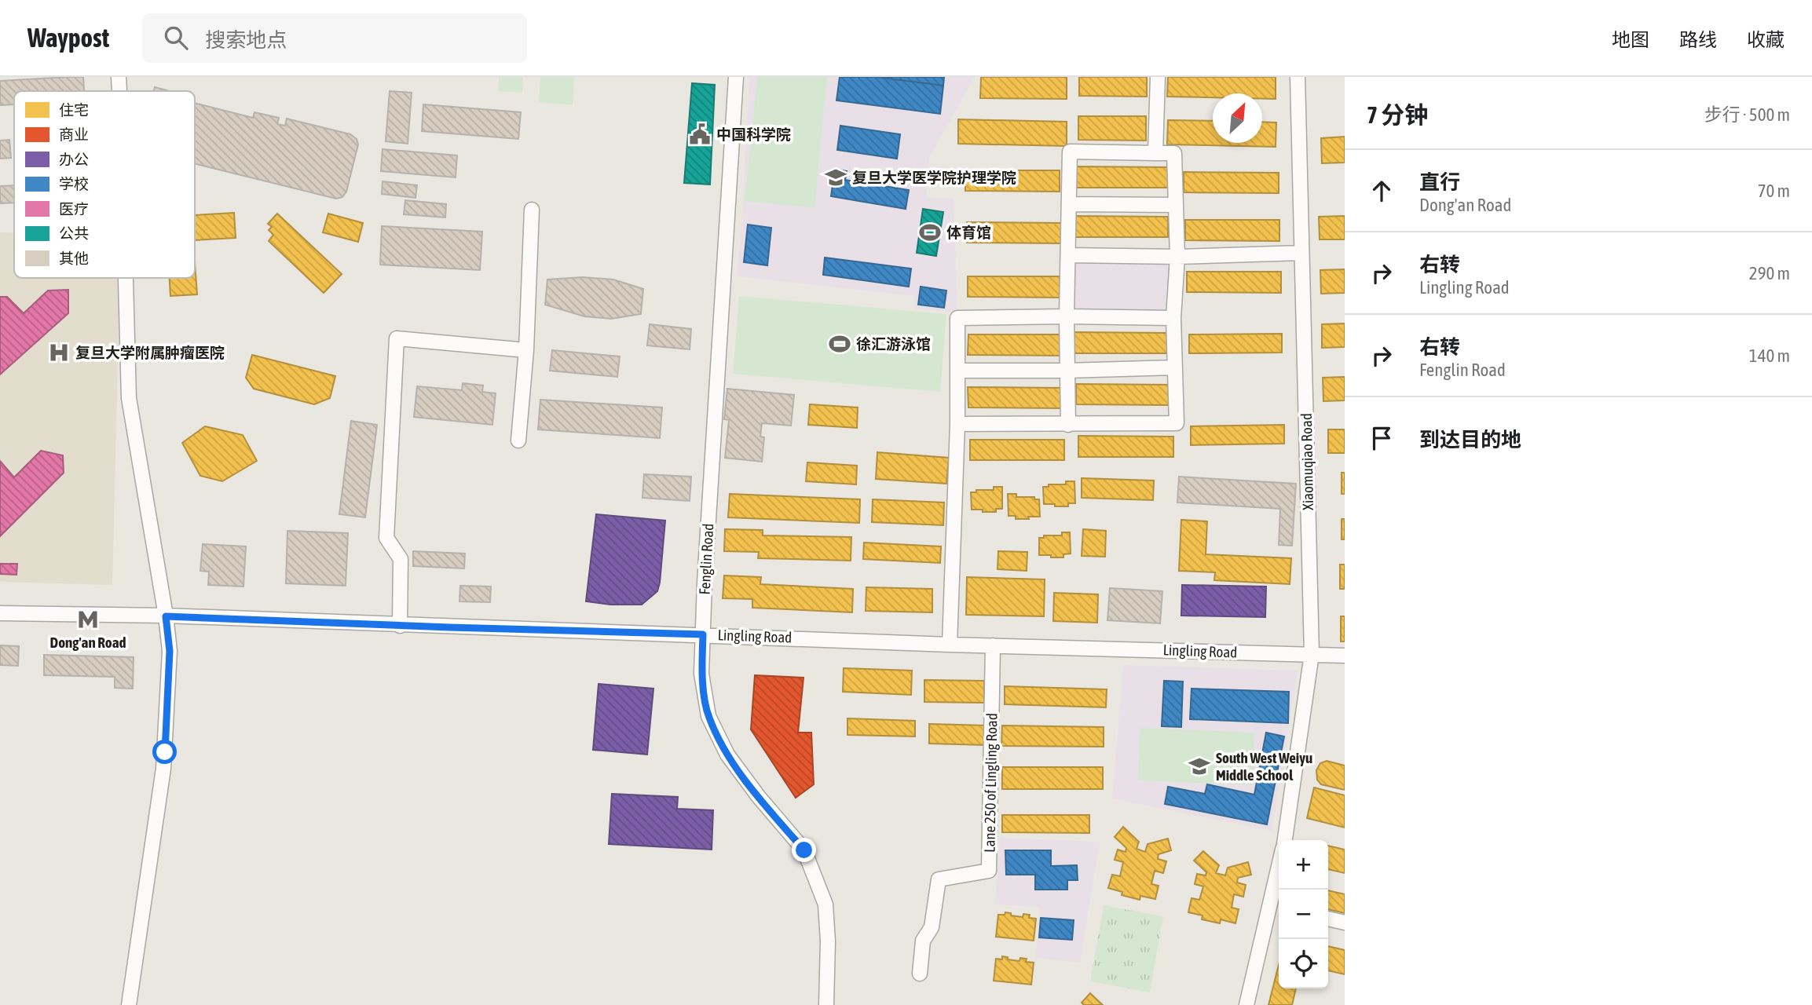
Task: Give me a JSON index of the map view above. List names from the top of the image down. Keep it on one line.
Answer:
{"streets":{"street":["Xiaomuqiao Road","Fenglin Road","Lingling Road","Lane 250 of Lingling Road"]},"crossings":[["Xiaomuqiao Road","Lingling Road"],["Fenglin Road","Lingling Road"],["Lingling Road","Lane 250 of Lingling Road"]],"places":{"public building":["中国科学院"],"school or university":["复旦大学医学院护理学院","South West Weiyu Middle School"],"sports":["体育馆","徐汇游泳馆"],"hospital":["复旦大学附属肿瘤医院"],"metro station":["Dong'an Road"]},"legend":["住宅","商业","办公","学校","医疗","公共","其他"],"north":"top right","page":{"header":"Waypost","search":"搜索地点","nav":["地图","路线","收藏"],"heading":["7 分钟","步行 · 500 m"],"list":[["直行","Dong'an Road","70 m"],["右转","Lingling Road","290 m"],["右转","Fenglin Road","140 m"],"到达目的地"],"map_buttons":["+","−"]}}
